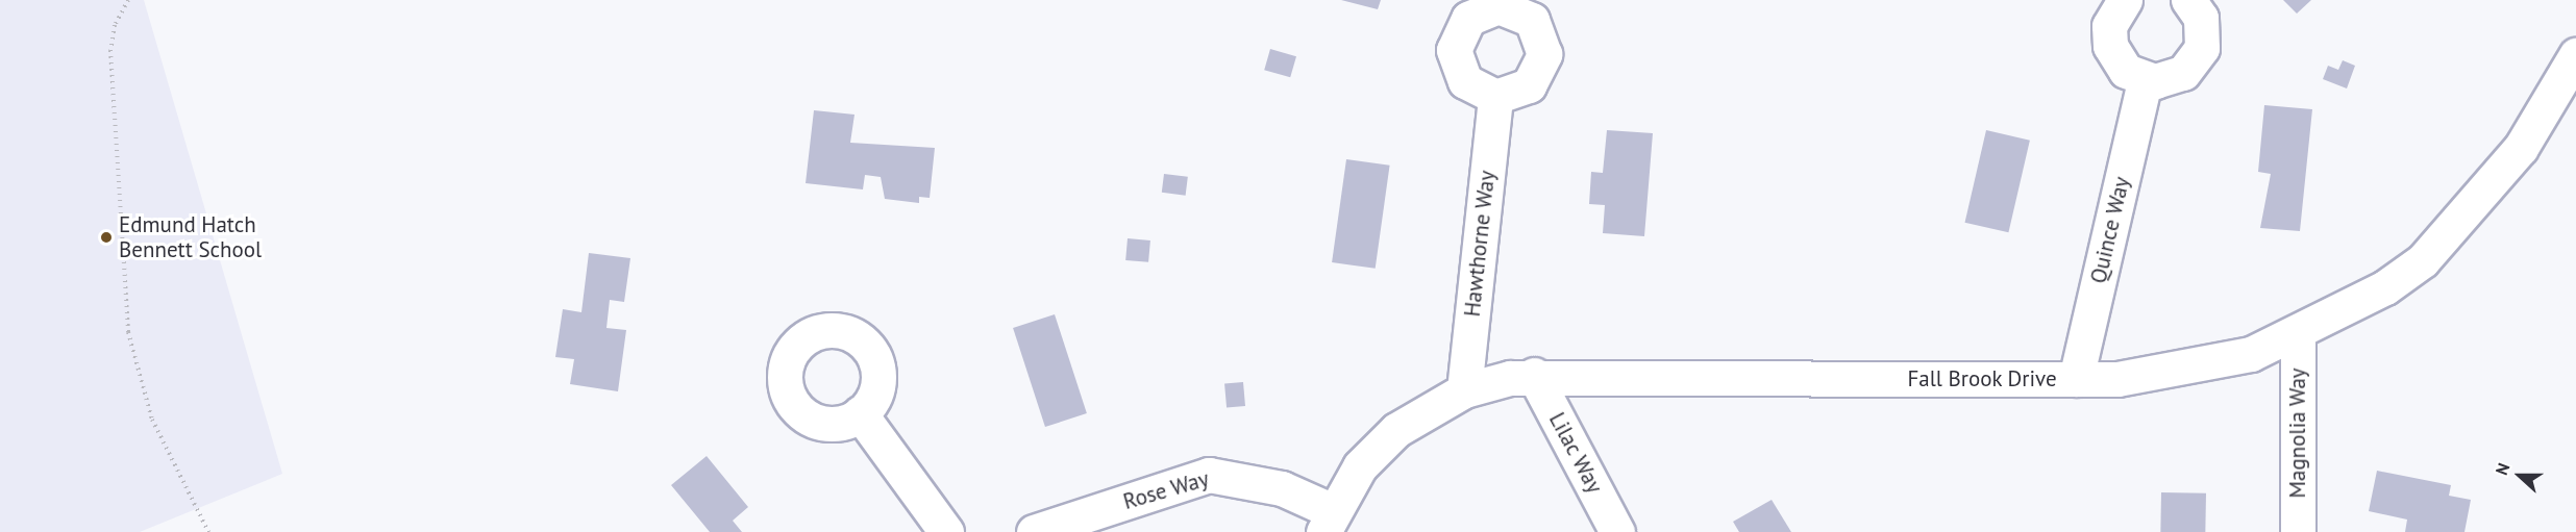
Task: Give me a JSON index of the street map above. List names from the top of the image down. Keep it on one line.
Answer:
{"streets":{"street":["Quince Way","Hawthorne Way","Fall Brook Drive","Magnolia Way","Lilac Way","Rose Way"]},"crossings":[["Quince Way","Fall Brook Drive"],["Hawthorne Way","Fall Brook Drive"],["Fall Brook Drive","Magnolia Way"],["Fall Brook Drive","Lilac Way"],["Fall Brook Drive","Rose Way"]],"places":["Edmund Hatch Bennett School"],"north":"left"}
